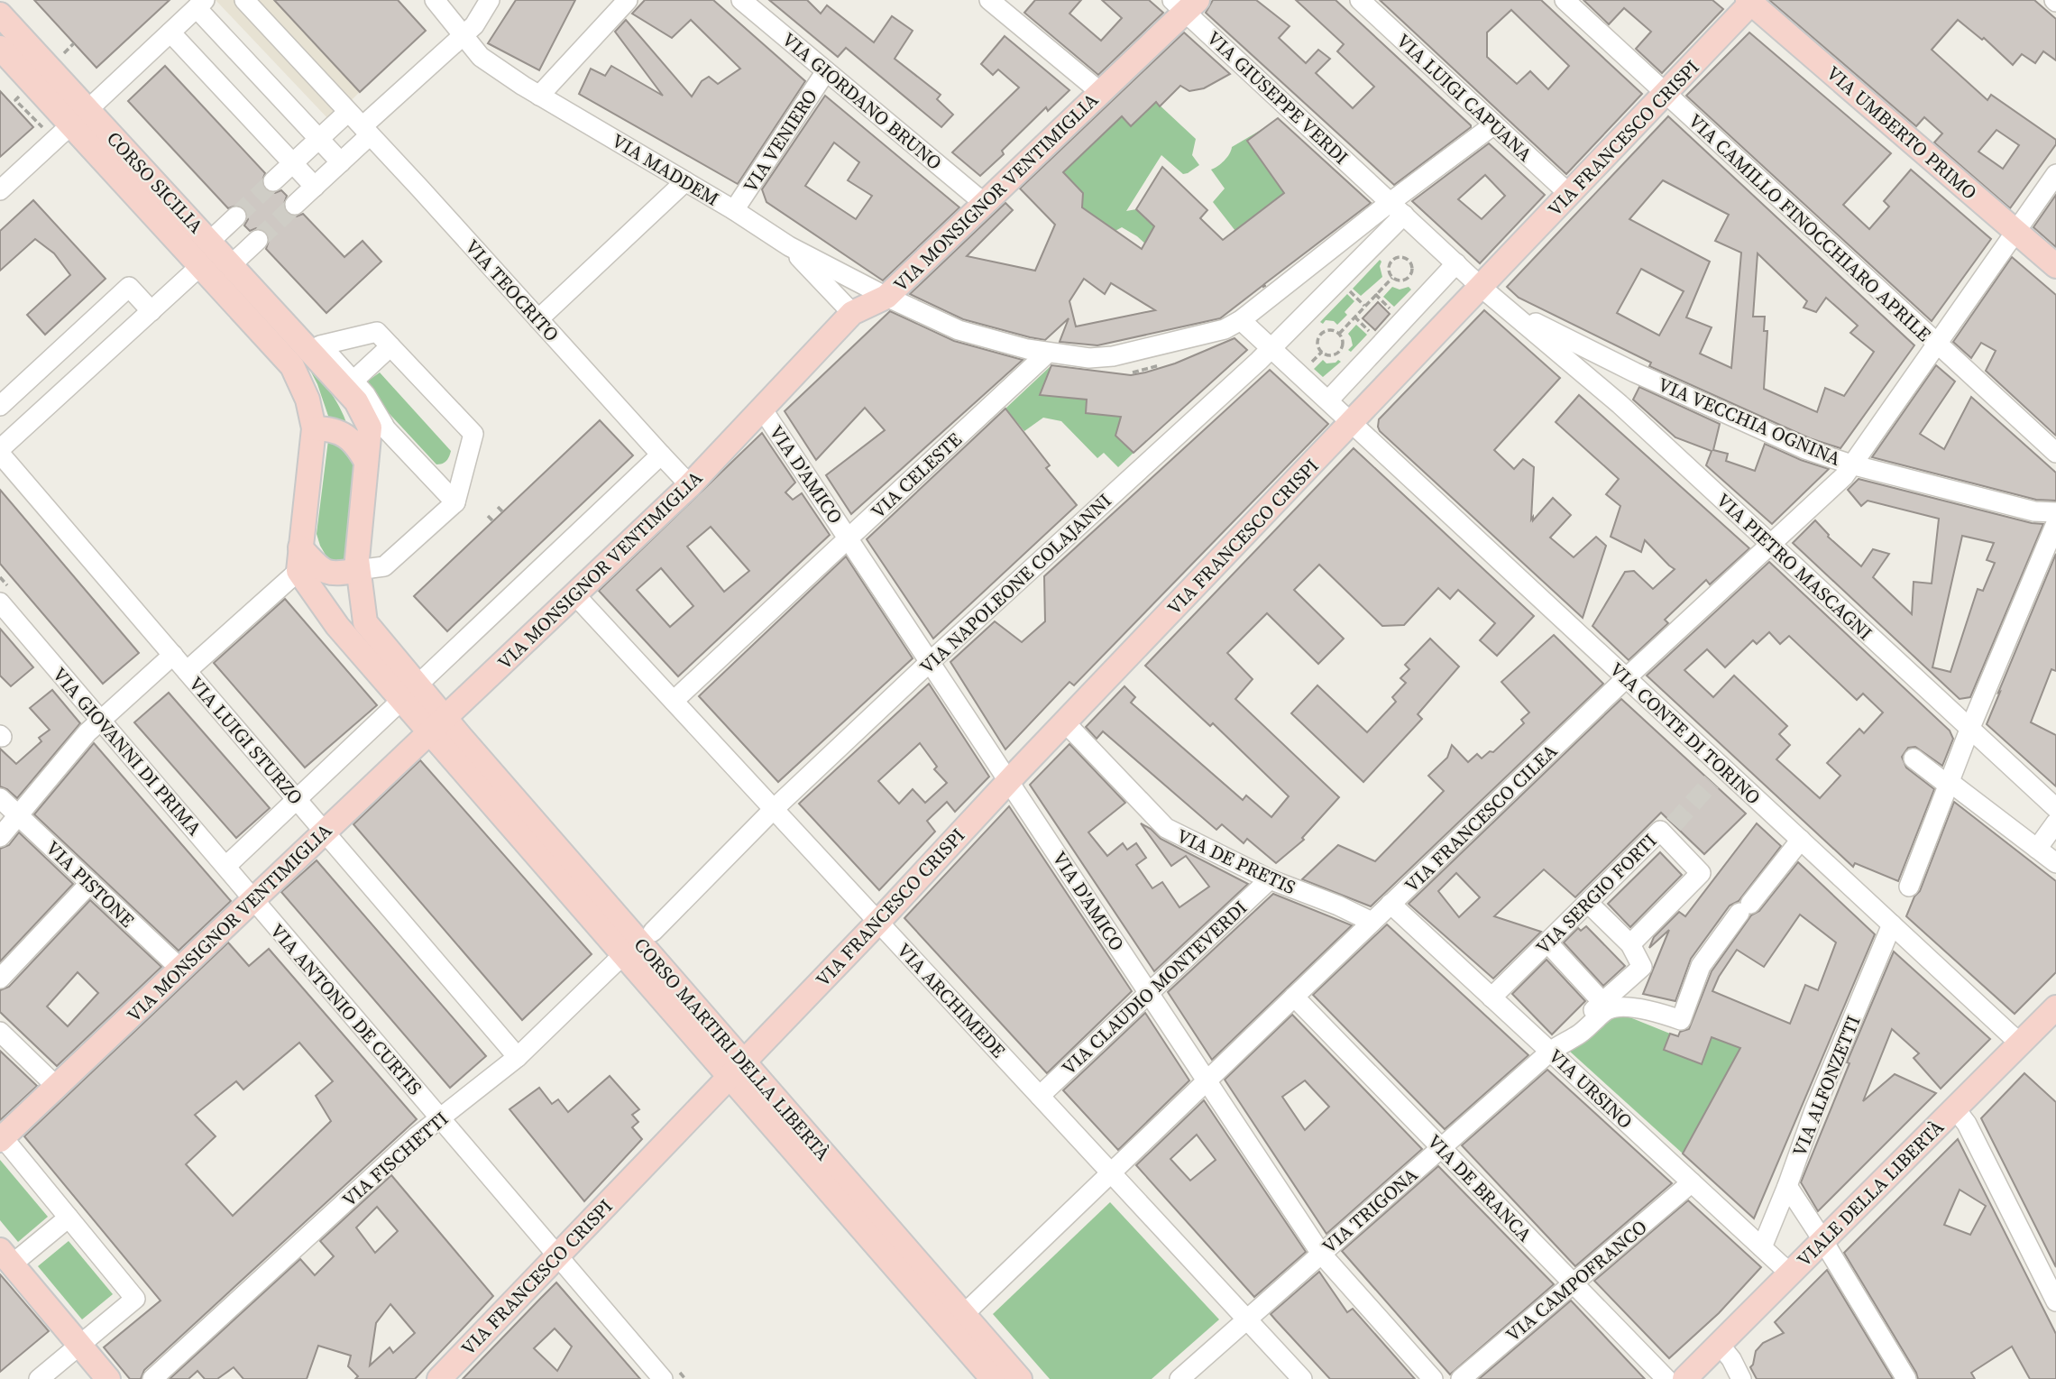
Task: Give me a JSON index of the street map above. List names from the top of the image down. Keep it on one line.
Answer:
{"streets":{"main road":["VIA UMBERTO PRIMO","VIA FRANCESCO CRISPI","CORSO SICILIA","VIA MONSIGNOR VENTIMIGLIA","CORSO MARTIRI DELLA LIBERTÀ","VIALE DELLA LIBERTÀ"],"street":["VIA GIUSEPPE VERDI","VIA LUIGI CAPUANA","VIA GIORDANO BRUNO","VIA VENIERO","VIA MADDEM","VIA CAMILLO FINOCCHIARO APRILE","VIA TEOCRITO","VIA VECCHIA OGNINA","VIA D'AMICO","VIA CELESTE","VIA PIETRO MASCAGNI","VIA NAPOLEONE COLAJANNI","VIA CONTE DI TORINO","VIA LUIGI STURZO","VIA GIOVANNI DI PRIMA","VIA FRANCESCO CILEA","VIA DE PRETIS","VIA PISTONE","VIA SERGIO FORTI","VIA CLAUDIO MONTEVERDI","VIA ARCHIMEDE","VIA ANTONIO DE CURTIS","VIA ALFONZETTI","VIA URSINO","VIA FISCHETTI","VIA DE BRANCA","VIA TRIGONA","VIA CAMPOFRANCO"]},"crossings":[["VIA GIUSEPPE VERDI","VIA FRANCESCO CRISPI"],["VIA GIUSEPPE VERDI","VIA MONSIGNOR VENTIMIGLIA"],["VIA GIUSEPPE VERDI","VIA VECCHIA OGNINA"],["VIA GIUSEPPE VERDI","VIA PIETRO MASCAGNI"],["VIA GIUSEPPE VERDI","VIA NAPOLEONE COLAJANNI"],["VIA LUIGI CAPUANA","VIA FRANCESCO CRISPI"],["VIA GIORDANO BRUNO","VIA VENIERO"],["VIA GIORDANO BRUNO","VIA MONSIGNOR VENTIMIGLIA"],["VIA UMBERTO PRIMO","VIA FRANCESCO CRISPI"],["VIA UMBERTO PRIMO","VIA FRANCESCO CILEA"],["VIA FRANCESCO CRISPI","VIA CAMILLO FINOCCHIARO APRILE"],["VIA FRANCESCO CRISPI","VIA VECCHIA OGNINA"],["VIA FRANCESCO CRISPI","VIA D'AMICO"],["VIA FRANCESCO CRISPI","VIA PIETRO MASCAGNI"],["VIA FRANCESCO CRISPI","VIA CONTE DI TORINO"],["VIA FRANCESCO CRISPI","VIA DE PRETIS"],["VIA FRANCESCO CRISPI","VIA ARCHIMEDE"],["VIA FRANCESCO CRISPI","VIA ANTONIO DE CURTIS"],["VIA FRANCESCO CRISPI","CORSO MARTIRI DELLA LIBERTÀ"],["VIA VENIERO","VIA MADDEM"],["VIA MONSIGNOR VENTIMIGLIA","VIA TEOCRITO"],["VIA MONSIGNOR VENTIMIGLIA","VIA D'AMICO"],["VIA MONSIGNOR VENTIMIGLIA","VIA LUIGI STURZO"],["VIA MONSIGNOR VENTIMIGLIA","VIA GIOVANNI DI PRIMA"],["VIA MONSIGNOR VENTIMIGLIA","VIA PISTONE"],["VIA MONSIGNOR VENTIMIGLIA","VIA ARCHIMEDE"],["VIA MONSIGNOR VENTIMIGLIA","VIA ANTONIO DE CURTIS"],["VIA MONSIGNOR VENTIMIGLIA","CORSO MARTIRI DELLA LIBERTÀ"],["VIA CAMILLO FINOCCHIARO APRILE","VIA FRANCESCO CILEA"],["VIA VECCHIA OGNINA","VIA PIETRO MASCAGNI"],["VIA VECCHIA OGNINA","VIA FRANCESCO CILEA"],["VIA D'AMICO","VIA CELESTE"],["VIA D'AMICO","VIA NAPOLEONE COLAJANNI"],["VIA D'AMICO","VIA FRANCESCO CILEA"],["VIA D'AMICO","VIA CLAUDIO MONTEVERDI"],["VIA D'AMICO","VIA TRIGONA"],["VIA CELESTE","VIA ARCHIMEDE"],["VIA PIETRO MASCAGNI","VIA FRANCESCO CILEA"],["VIA NAPOLEONE COLAJANNI","VIA CONTE DI TORINO"],["VIA NAPOLEONE COLAJANNI","VIA ARCHIMEDE"],["VIA NAPOLEONE COLAJANNI","VIA FISCHETTI"],["VIA CONTE DI TORINO","VIA FRANCESCO CILEA"],["VIA CONTE DI TORINO","VIA ALFONZETTI"],["VIA CONTE DI TORINO","VIALE DELLA LIBERTÀ"],["VIA LUIGI STURZO","VIA FISCHETTI"],["VIA GIOVANNI DI PRIMA","VIA ANTONIO DE CURTIS"],["VIA FRANCESCO CILEA","VIA DE PRETIS"],["VIA FRANCESCO CILEA","VIA ARCHIMEDE"],["VIA FRANCESCO CILEA","CORSO MARTIRI DELLA LIBERTÀ"],["VIA FRANCESCO CILEA","VIA URSINO"],["VIA FRANCESCO CILEA","VIA DE BRANCA"],["VIA DE PRETIS","VIA CLAUDIO MONTEVERDI"],["VIA SERGIO FORTI","VIA URSINO"],["VIA CLAUDIO MONTEVERDI","VIA ARCHIMEDE"],["VIA ARCHIMEDE","VIA FISCHETTI"],["VIA ARCHIMEDE","VIA TRIGONA"],["VIA ANTONIO DE CURTIS","VIA FISCHETTI"],["CORSO MARTIRI DELLA LIBERTÀ","VIA FISCHETTI"],["VIA ALFONZETTI","VIA URSINO"],["VIA URSINO","VIALE DELLA LIBERTÀ"],["VIA URSINO","VIA TRIGONA"],["VIA URSINO","VIA CAMPOFRANCO"],["VIA DE BRANCA","VIA TRIGONA"],["VIA DE BRANCA","VIA CAMPOFRANCO"]]}
